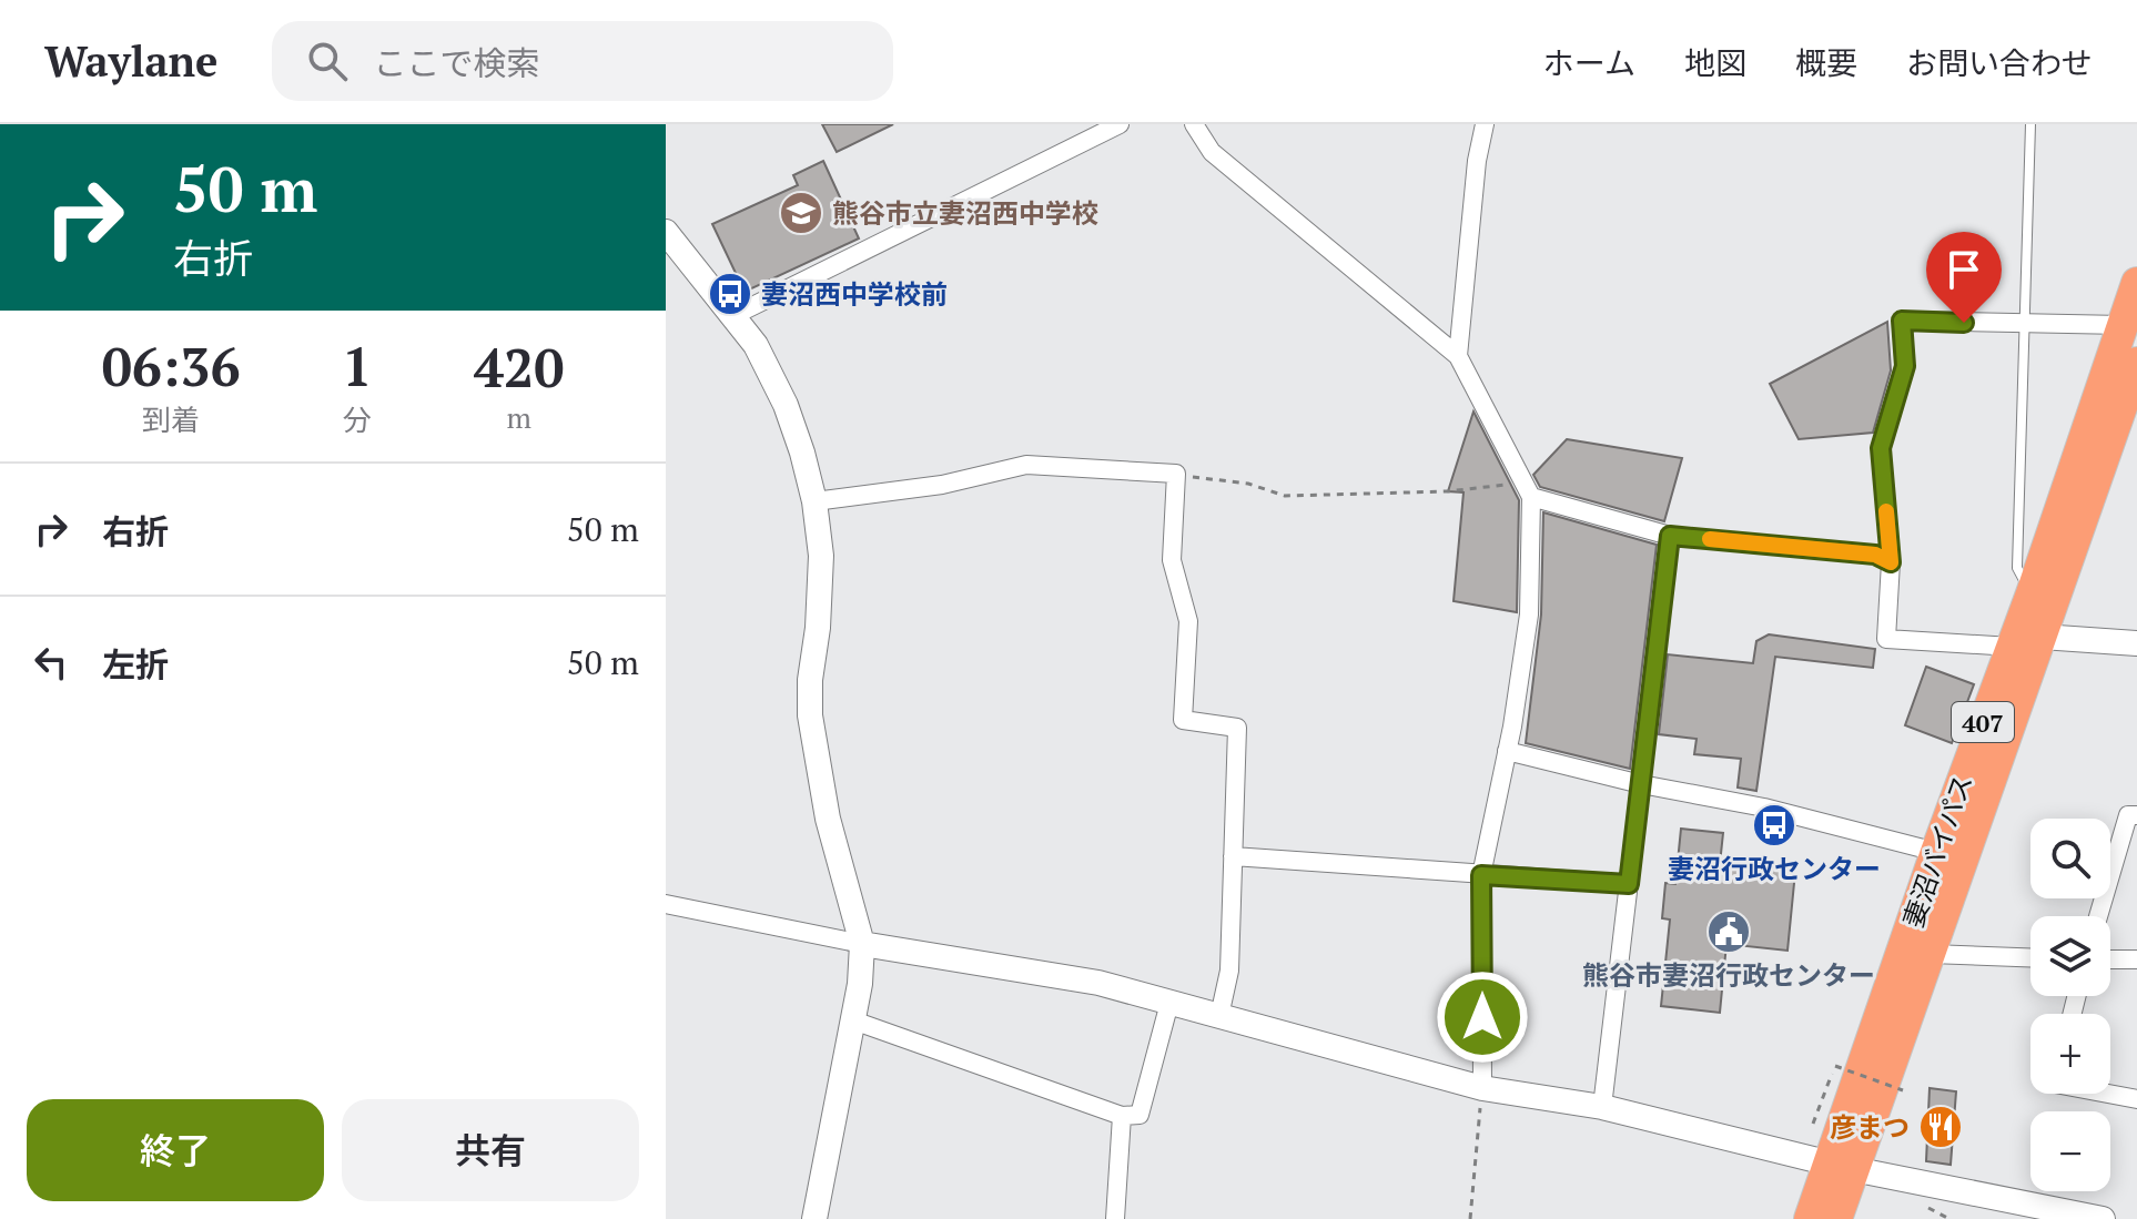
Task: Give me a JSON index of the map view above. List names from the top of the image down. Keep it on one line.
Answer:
{"streets":{"highway":["407","妻沼バイパス"]},"places":{"school or university":["熊谷市立妻沼西中学校"],"bus stop":["妻沼西中学校前","妻沼行政センター"],"public building":["熊谷市妻沼行政センター"],"restaurant":["彦まつ"]},"page":{"header":"Waylane","search":"ここで検索","nav":["ホーム","地図","概要","お問い合わせ"],"turn":["50 m","右折"],"eta":["06:36","到着","1","分","420","m"],"list":[{"name":"右折","value":"50 m"},{"name":"左折","value":"50 m"}],"map_buttons":["+","−"],"buttons":["終了","共有"]}}
